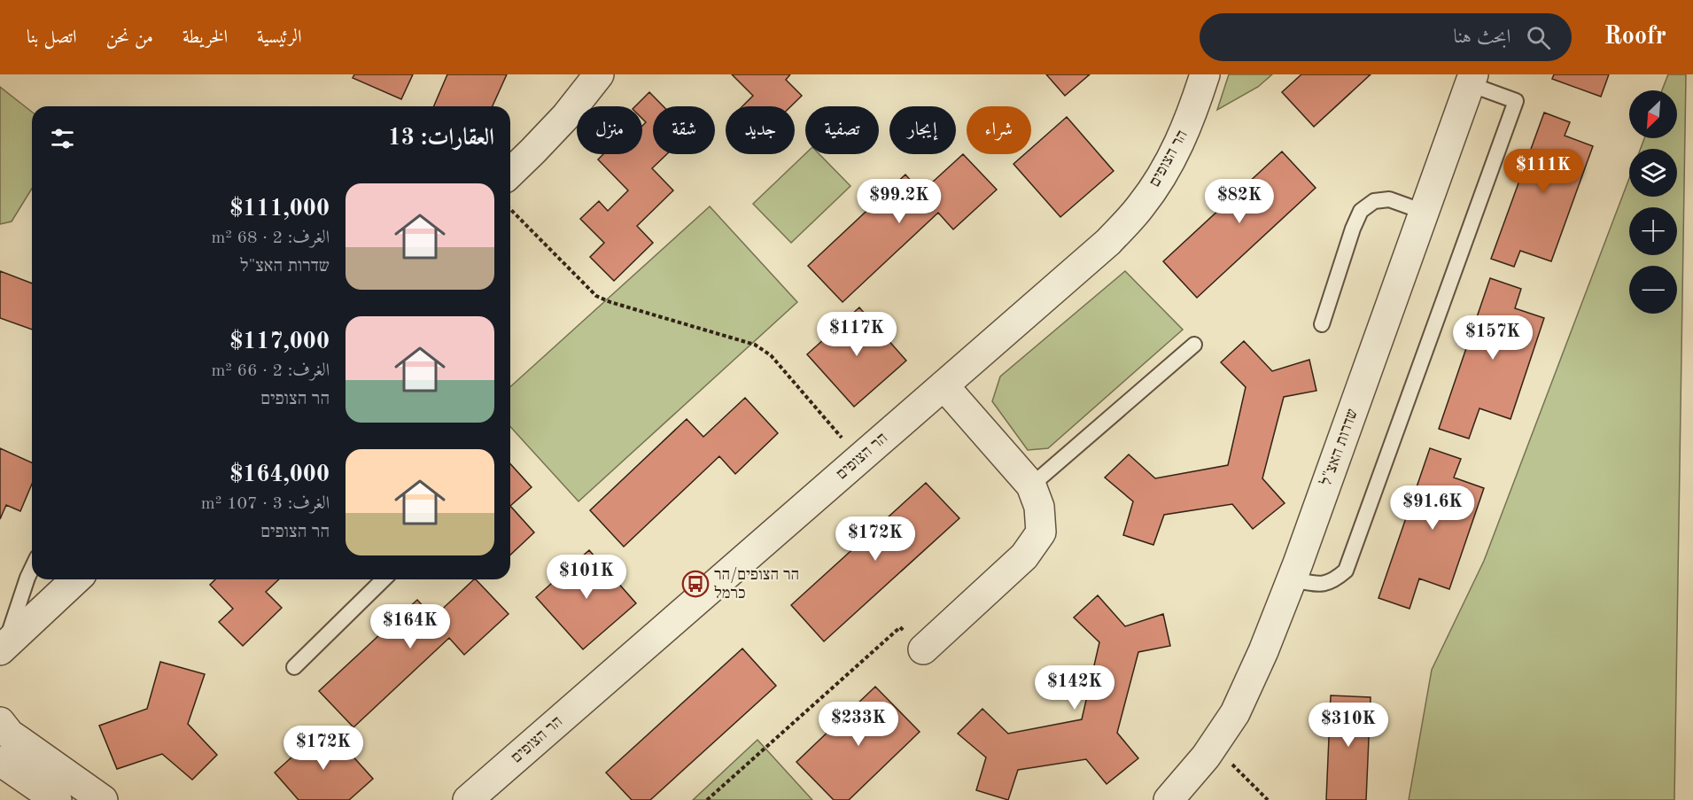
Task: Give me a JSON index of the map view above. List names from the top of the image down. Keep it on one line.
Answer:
{"streets":{"street":["הר הצופים","שדרות האצ\"ל"]},"places":{"bus stop":["הר הצופים/הר כרמל"]},"north":"bottom left","page":{"header":"Roofr","search":"ابحث هنا","nav":["الرئيسية","الخريطة","من نحن","اتصل بنا"],"map_buttons":["+","−"],"chip":["شراء","إيجار","تصفية","جديد","شقة","منزل"],"heading":"العقارات: 13","price":["$111K","$99.2K","$82K","$117K","$157K","$91.6K","$172K","$101K","$164K","$142K","$233K","$310K","$172K"],"list":[{"name":"$111,000","note":"الغرف: 2 · 68 m² · שדרות האצ\"ל"},{"name":"$117,000","note":"الغرف: 2 · 66 m² · הר הצופים"},{"name":"$164,000","note":"الغرف: 3 · 107 m² · הר הצופים"}]}}
